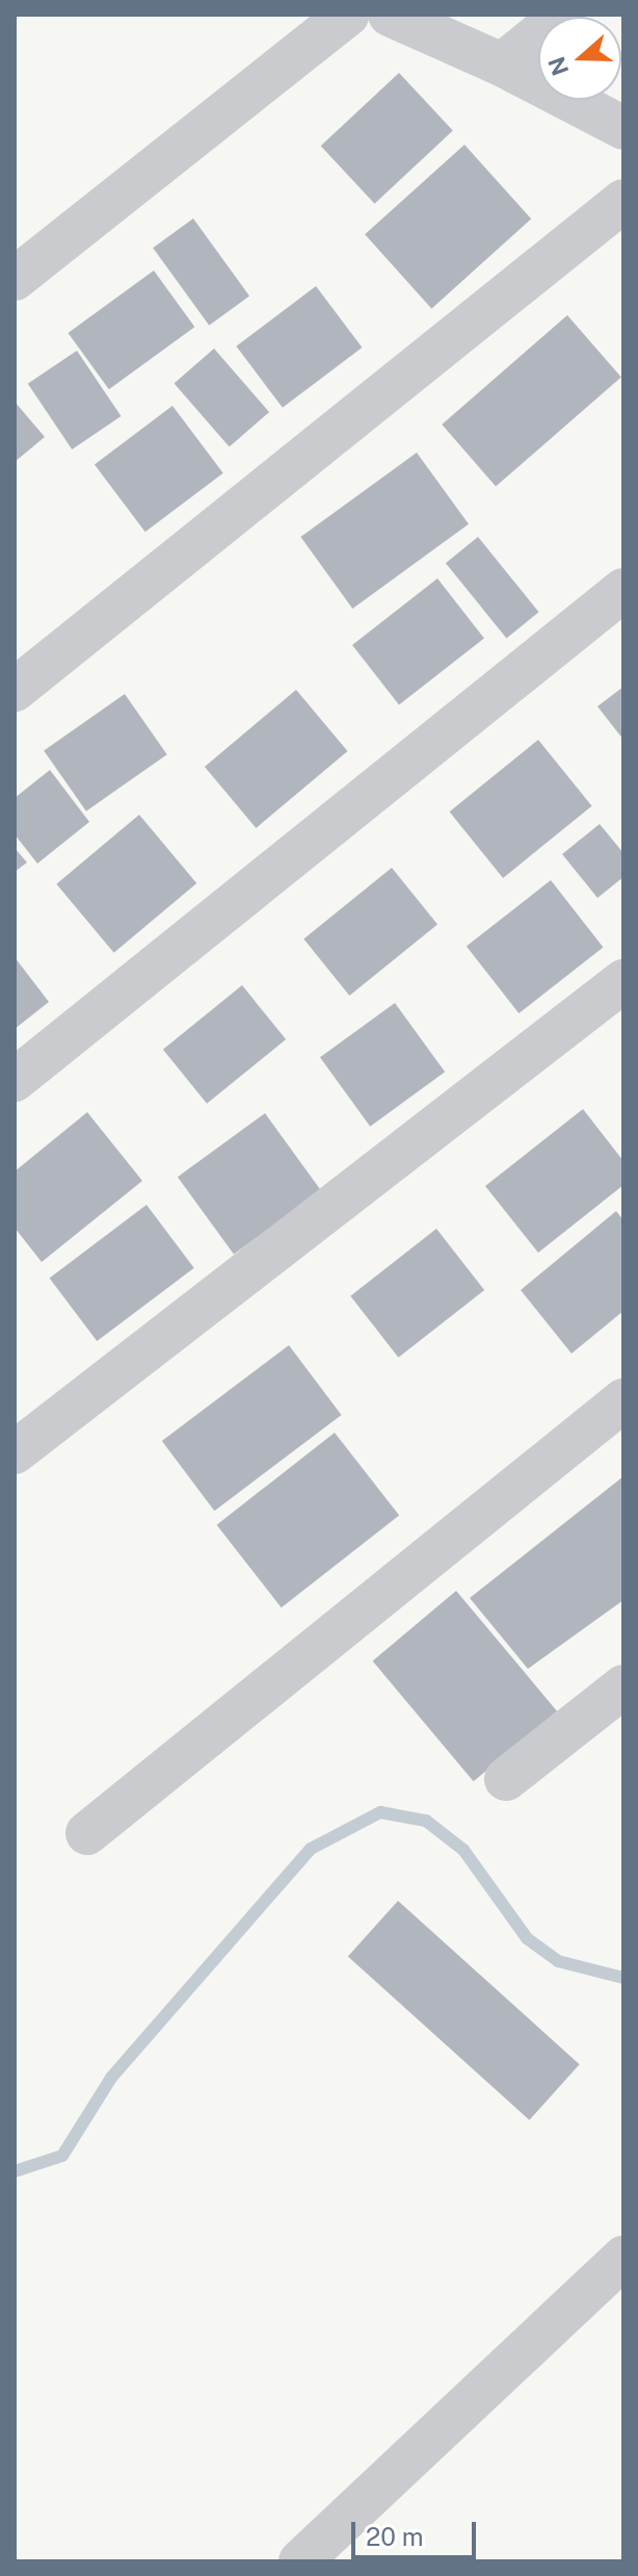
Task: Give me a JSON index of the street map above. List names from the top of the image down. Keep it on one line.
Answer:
{"scale_bar":"20 m","north":"left"}
